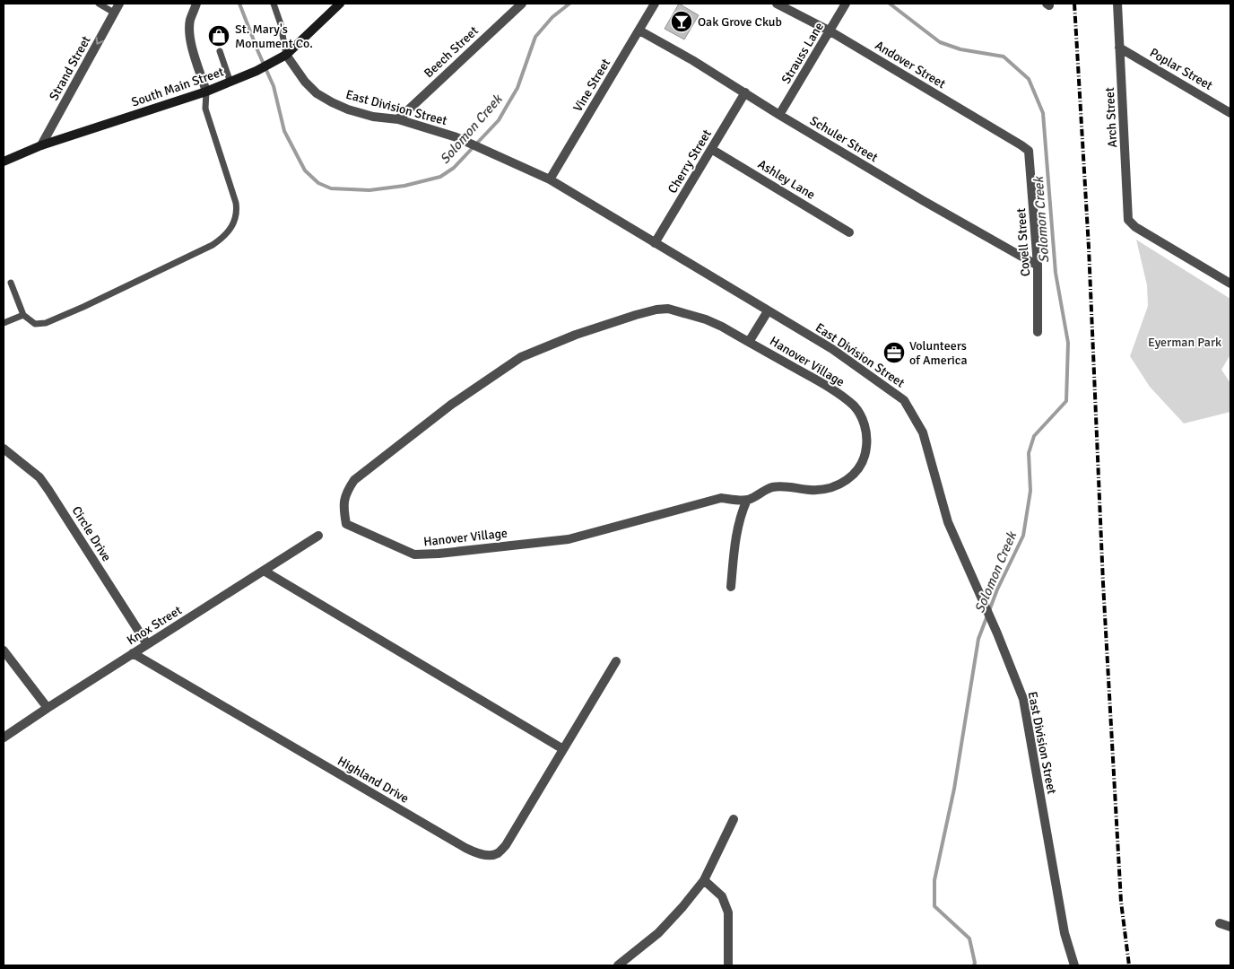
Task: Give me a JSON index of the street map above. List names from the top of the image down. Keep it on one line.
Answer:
{"streets":{"main road":["South Main Street"],"street":["Beech Street","Strauss Lane","Andover Street","Strand Street","Poplar Street","Vine Street","East Division Street","Arch Street","Schuler Street","Cherry Street","Ashley Lane","Covell Street","Hanover Village","Circle Drive","Knox Street","Highland Drive"]},"crossings":[["Beech Street","East Division Street"],["Strauss Lane","Andover Street"],["Strauss Lane","Schuler Street"],["Andover Street","Covell Street"],["Strand Street","South Main Street"],["Poplar Street","Arch Street"],["Vine Street","East Division Street"],["Vine Street","Schuler Street"],["South Main Street","East Division Street"],["East Division Street","Cherry Street"],["East Division Street","Hanover Village"],["Schuler Street","Cherry Street"],["Schuler Street","Covell Street"],["Cherry Street","Ashley Lane"],["Circle Drive","Knox Street"],["Knox Street","Highland Drive"]],"one_way":["Strand Street"],"water":["Solomon Creek"],"parks":["Eyerman Park"],"places":{"bar":["Oak Grove Ckub"],"shop":["St. Mary's Monument Co."],"office":["Volunteers of America"]}}
